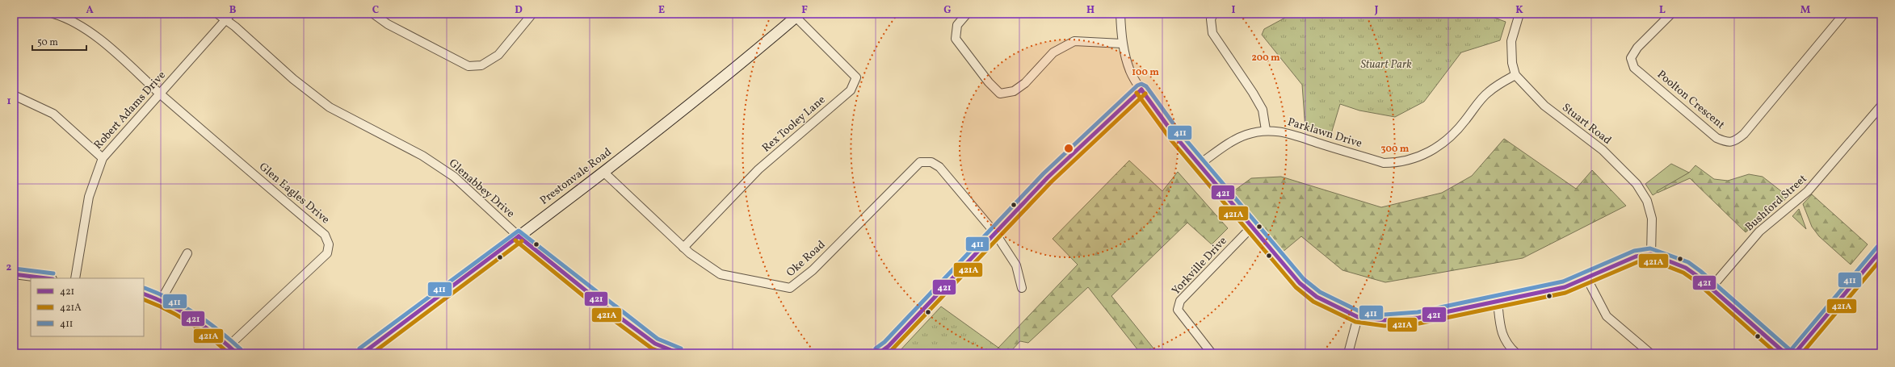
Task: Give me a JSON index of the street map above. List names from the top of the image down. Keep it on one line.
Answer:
{"streets":{"street":["Poolton Crescent","Robert Adams Drive","Rex Tooley Lane","Stuart Road","Parklawn Drive","Prestonvale Road","Glenabbey Drive","Glen Eagles Drive","Bushford Street","Oke Road","Yorkville Drive"]},"crossings":[["Robert Adams Drive","Glenabbey Drive"],["Robert Adams Drive","Glen Eagles Drive"],["Rex Tooley Lane","Prestonvale Road"],["Rex Tooley Lane","Oke Road"],["Stuart Road","Parklawn Drive"],["Prestonvale Road","Glenabbey Drive"],["Prestonvale Road","Oke Road"]],"parks":["Stuart Park"],"lines":["transit line 411","transit line 421","transit line 421A"],"legend":["421","421A","411"],"scale_bar":"50 m","grid":{"columns":["A","B","C","D","E","F","G","H","I","J","K","L","M"],"rows":["1","2"]},"rings":["200 m","100 m","300 m"]}
